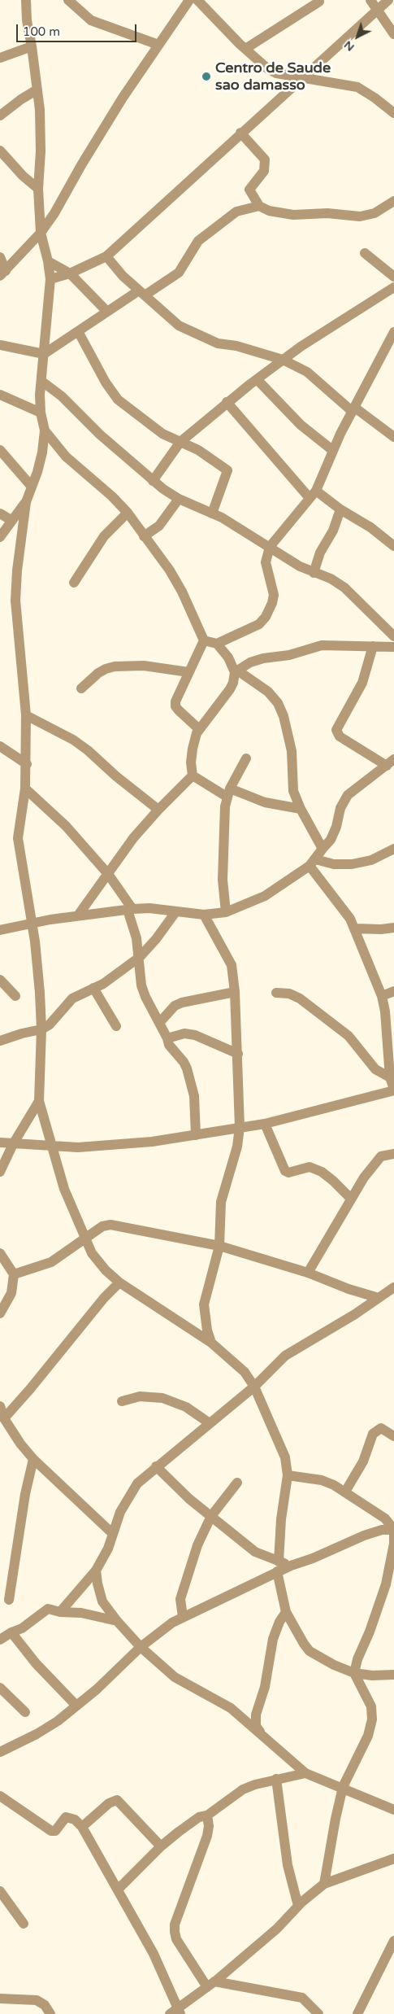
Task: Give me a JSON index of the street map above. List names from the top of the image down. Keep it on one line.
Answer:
{"places":["Centro de Saude sao damasso"],"scale_bar":"100 m","north":"bottom left"}
